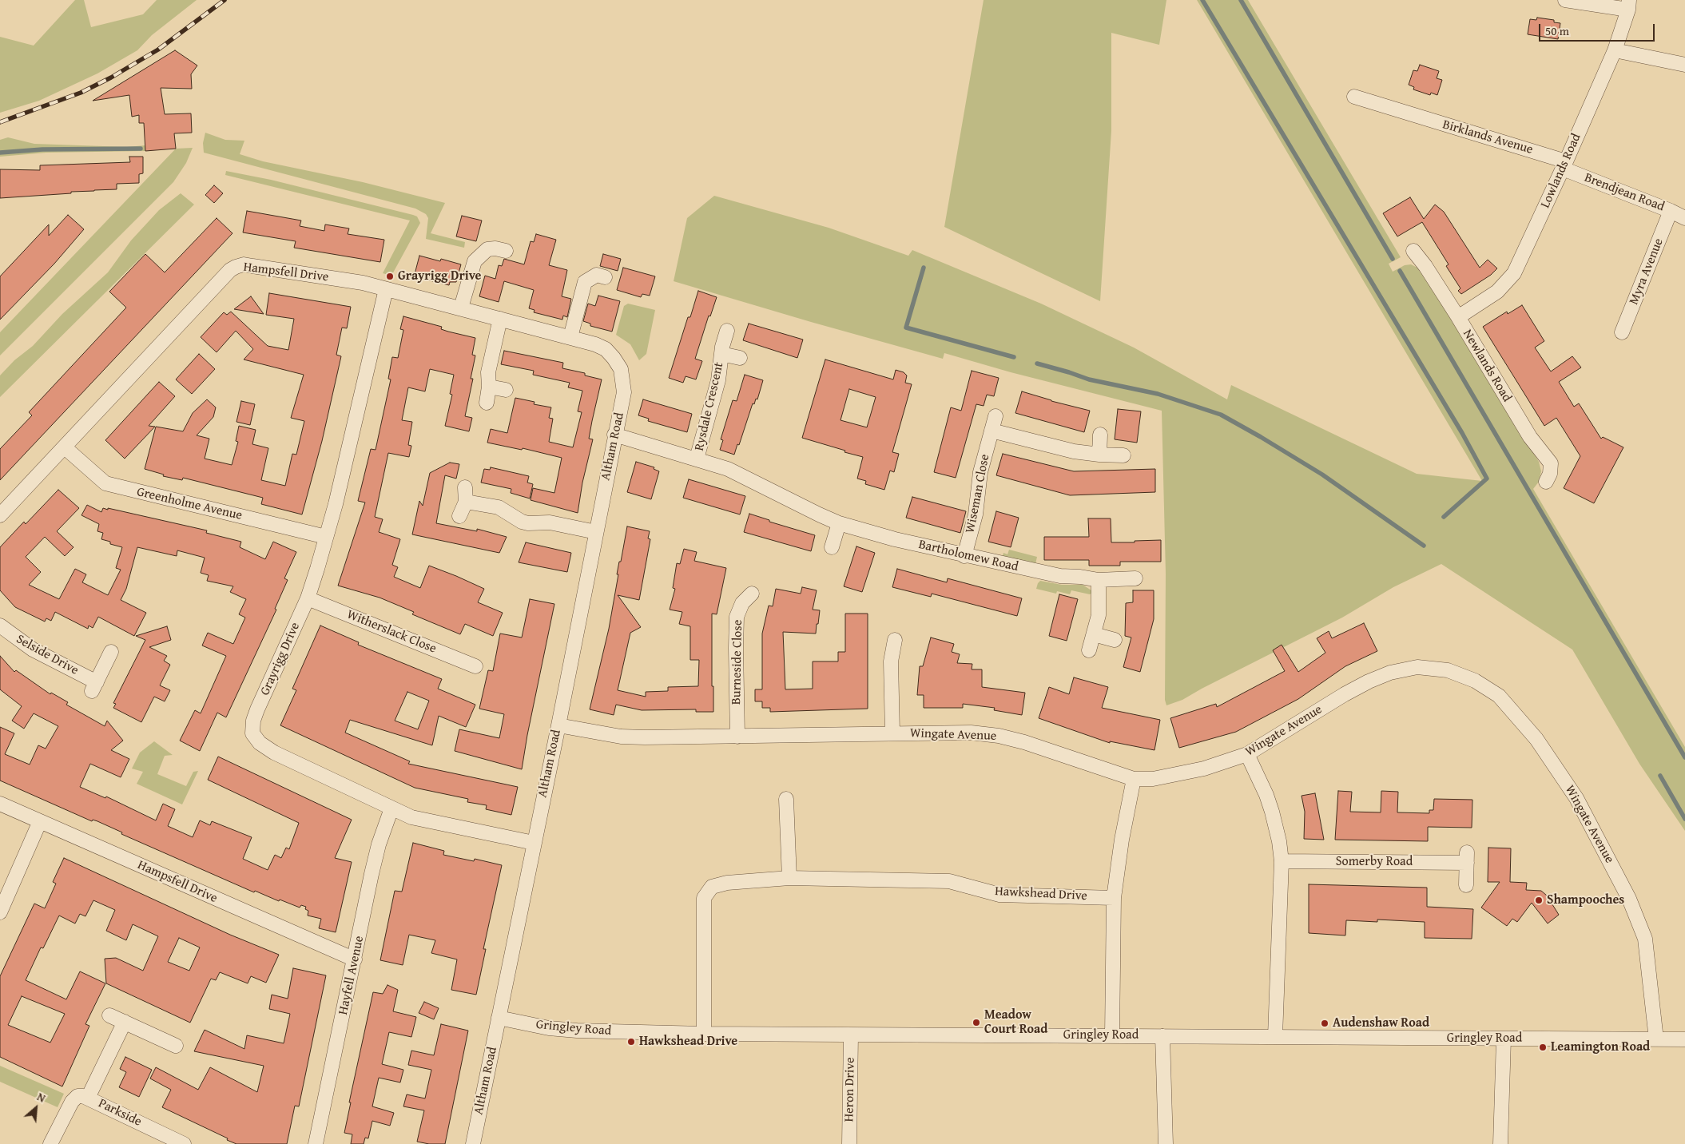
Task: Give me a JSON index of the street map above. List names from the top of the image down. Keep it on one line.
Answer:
{"streets":{"street":["Birklands Avenue","Lowlands Road","Brendjean Road","Myra Avenue","Hampsfell Drive","Newlands Road","Rysdale Crescent","Altham Road","Wiseman Close","Greenholme Avenue","Bartholomew Road","Witherslack Close","Selside Drive","Grayrigg Drive","Burneside Close","Wingate Avenue","Somerby Road","Hawkshead Drive","Hayfell Avenue","Gringley Road","Heron Drive","Parkside"]},"crossings":[["Birklands Avenue","Lowlands Road"],["Birklands Avenue","Brendjean Road"],["Lowlands Road","Brendjean Road"],["Lowlands Road","Newlands Road"],["Brendjean Road","Myra Avenue"],["Hampsfell Drive","Altham Road"],["Hampsfell Drive","Greenholme Avenue"],["Hampsfell Drive","Grayrigg Drive"],["Hampsfell Drive","Hayfell Avenue"],["Rysdale Crescent","Bartholomew Road"],["Altham Road","Bartholomew Road"],["Altham Road","Grayrigg Drive"],["Altham Road","Wingate Avenue"],["Altham Road","Gringley Road"],["Wiseman Close","Bartholomew Road"],["Greenholme Avenue","Grayrigg Drive"],["Witherslack Close","Grayrigg Drive"],["Grayrigg Drive","Hayfell Avenue"],["Burneside Close","Wingate Avenue"],["Wingate Avenue","Gringley Road"],["Hawkshead Drive","Gringley Road"],["Gringley Road","Heron Drive"]],"places":["Grayrigg Drive","Shampooches","Meadow Court Road","Audenshaw Road","Hawkshead Drive","Leamington Road"],"scale_bar":"50 m","north":"top right"}
